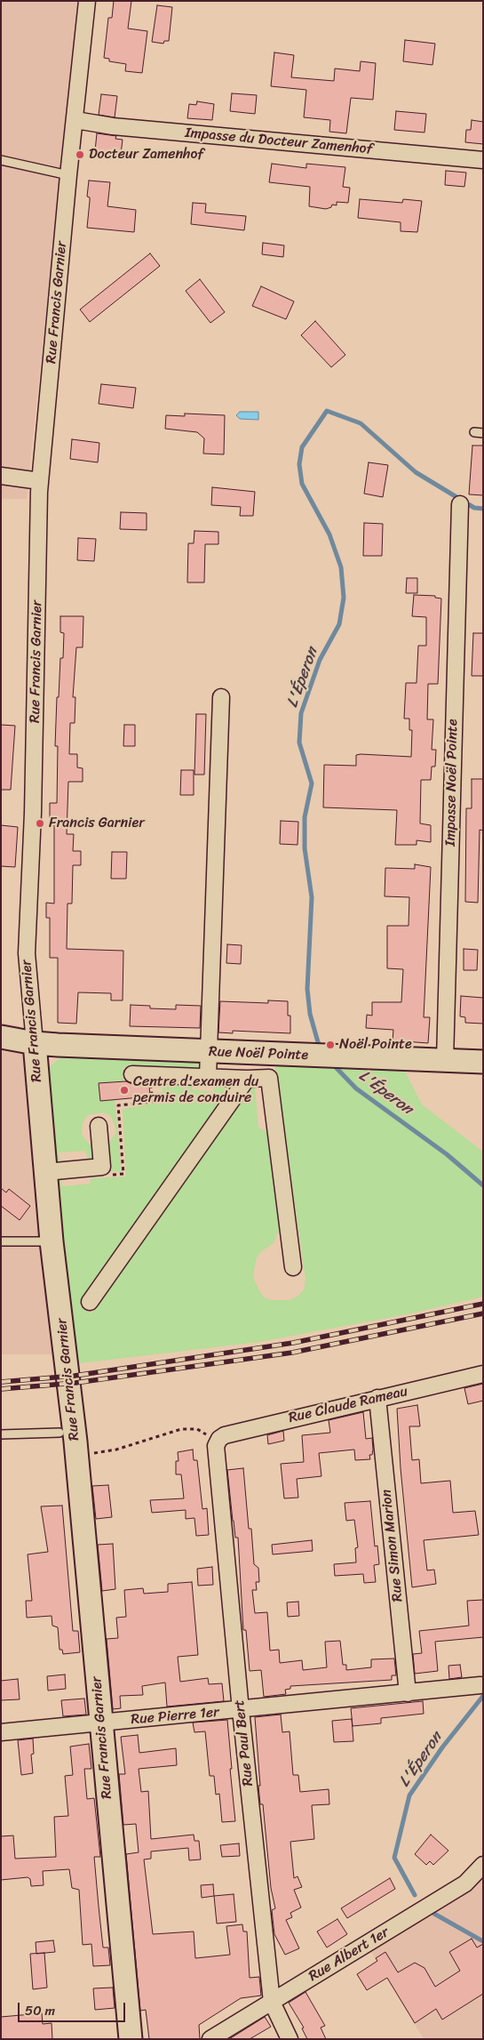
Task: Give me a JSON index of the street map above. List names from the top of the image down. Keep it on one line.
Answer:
{"streets":{"street":["Impasse du Docteur Zamenhof","Rue Francis Garnier","Impasse Noël Pointe","Rue Noël Pointe","Rue Claude Rameau","Rue Simon Marion","Rue Pierre 1er","Rue Paul Bert","Rue Albert 1er"]},"crossings":[["Impasse du Docteur Zamenhof","Rue Francis Garnier"],["Rue Francis Garnier","Rue Noël Pointe"],["Rue Francis Garnier","Rue Pierre 1er"],["Impasse Noël Pointe","Rue Noël Pointe"],["Rue Claude Rameau","Rue Simon Marion"],["Rue Claude Rameau","Rue Paul Bert"],["Rue Simon Marion","Rue Pierre 1er"],["Rue Pierre 1er","Rue Paul Bert"],["Rue Paul Bert","Rue Albert 1er"]],"water":["L'Éperon"],"places":["Docteur Zamenhof","Francis Garnier","Noël Pointe","Centre d'examen du permis de conduire"],"scale_bar":"50 m"}
